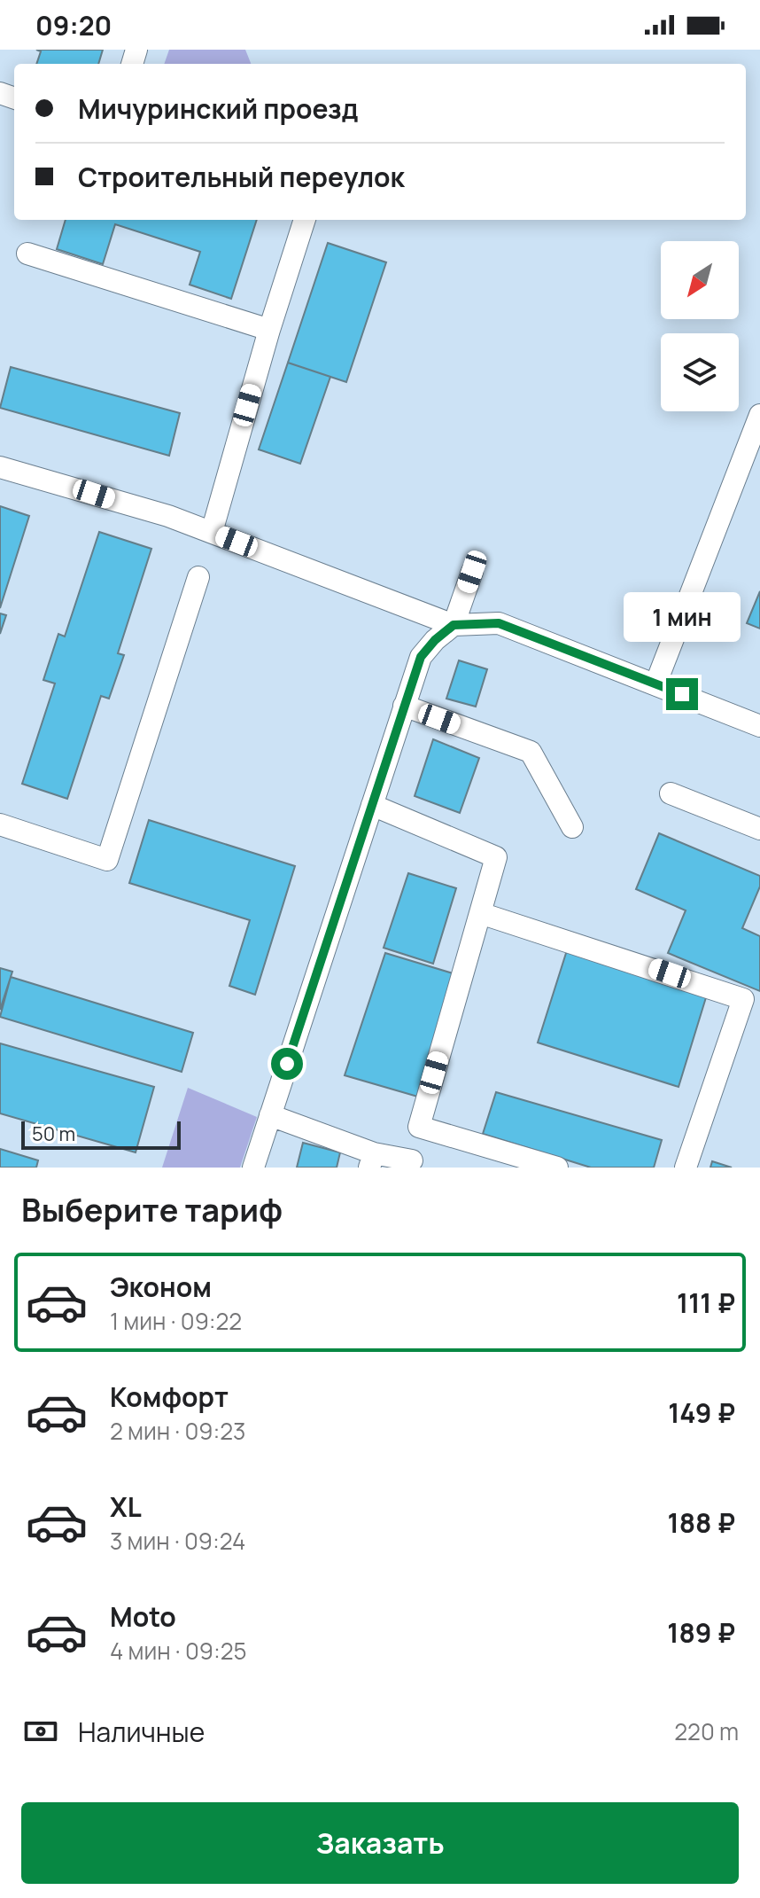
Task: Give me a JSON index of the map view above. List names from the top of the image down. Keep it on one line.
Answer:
{"scale_bar":"50 m","north":"bottom left","page":{"status":"09:20","banner":["Мичуринский проезд","Строительный переулок"],"bubble":"1 мин","scale":"50 m","heading":"Выберите тариф","list":[{"name":"Эконом","note":"1 мин · 09:22","value":"111 ₽"},{"name":"Комфорт","note":"2 мин · 09:23","value":"149 ₽"},{"name":"XL","note":"3 мин · 09:24","value":"188 ₽"},{"name":"Moto","note":"4 мин · 09:25","value":"189 ₽"}],"pay":["Наличные","220 m"],"buttons":"Заказать"}}
